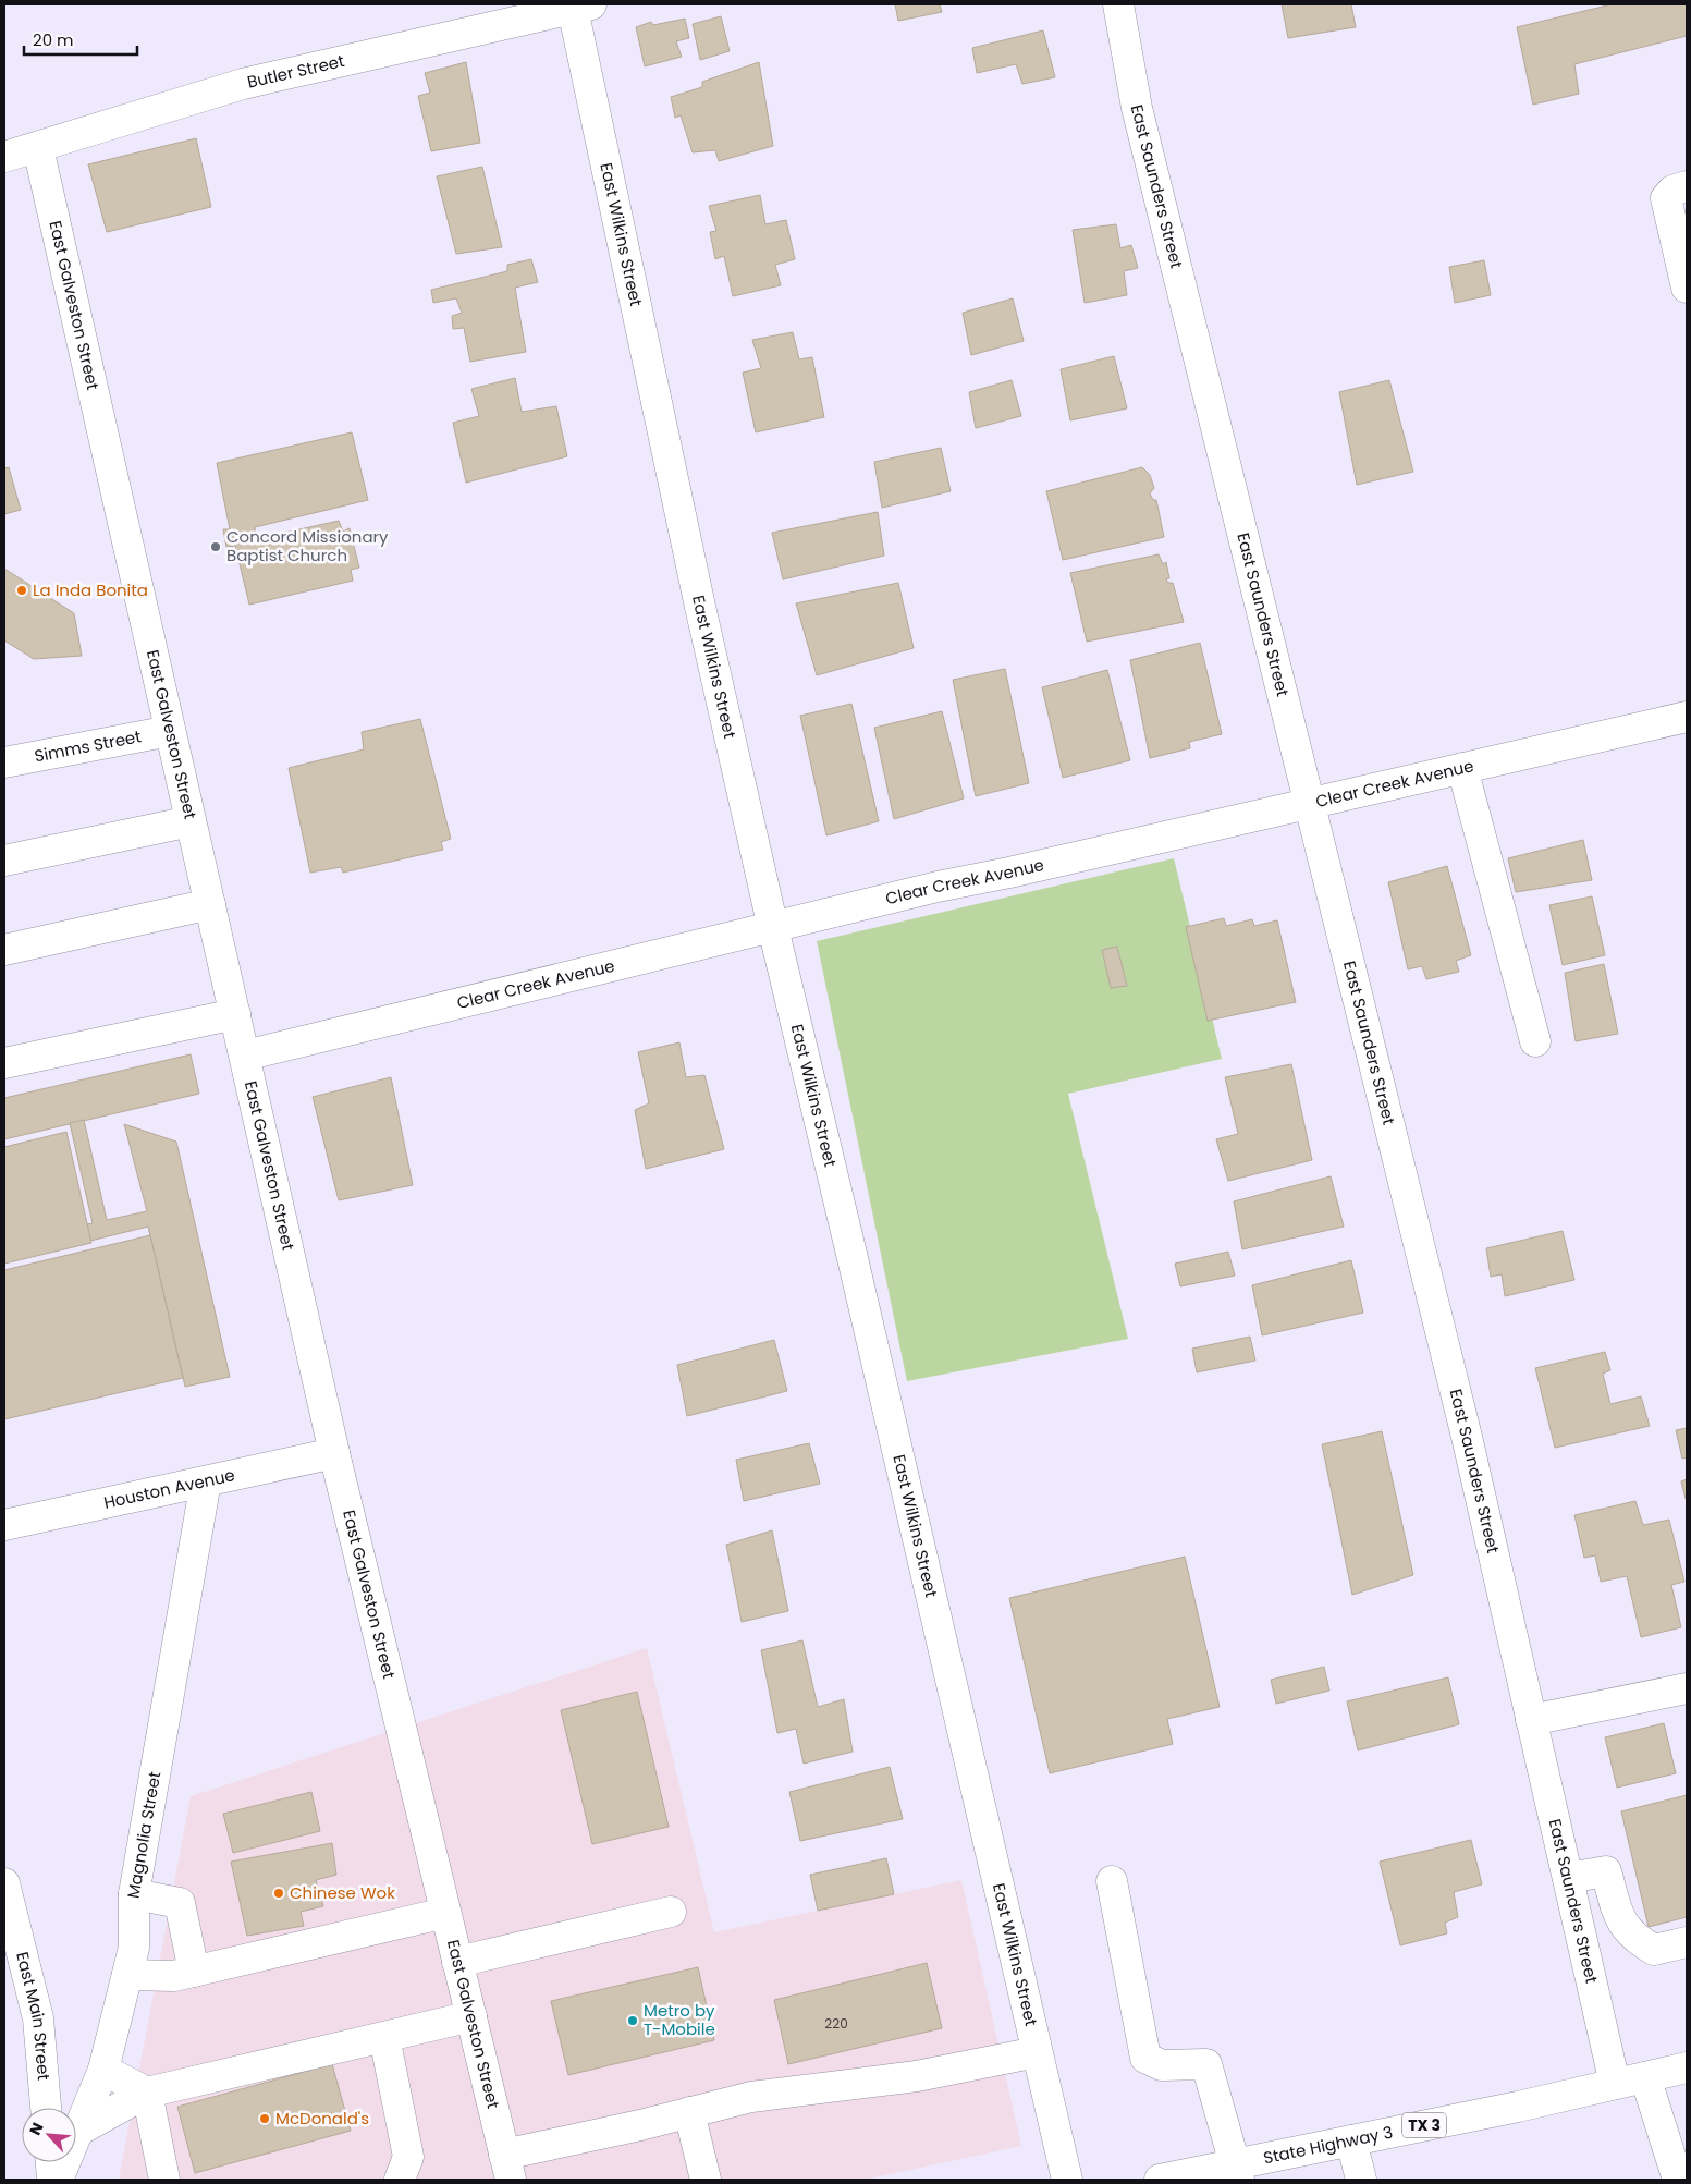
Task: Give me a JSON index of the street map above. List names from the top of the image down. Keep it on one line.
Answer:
{"streets":{"street":["Butler Street","East Saunders Street","East Wilkins Street","East Galveston Street","Simms Street","Clear Creek Avenue","Houston Avenue","Magnolia Street","East Main Street","TX 3","State Highway 3"]},"crossings":[["Butler Street","East Wilkins Street"],["Butler Street","East Galveston Street"],["East Saunders Street","Clear Creek Avenue"],["East Saunders Street","State Highway 3"],["East Wilkins Street","Clear Creek Avenue"],["East Galveston Street","Simms Street"],["East Galveston Street","Clear Creek Avenue"],["East Galveston Street","Houston Avenue"],["Houston Avenue","Magnolia Street"]],"places":["Concord Missionary Baptist Church","La Inda Bonita","Chinese Wok","Metro by T-Mobile","McDonald's"],"house_numbers":["220"],"scale_bar":"20 m","north":"top left"}
